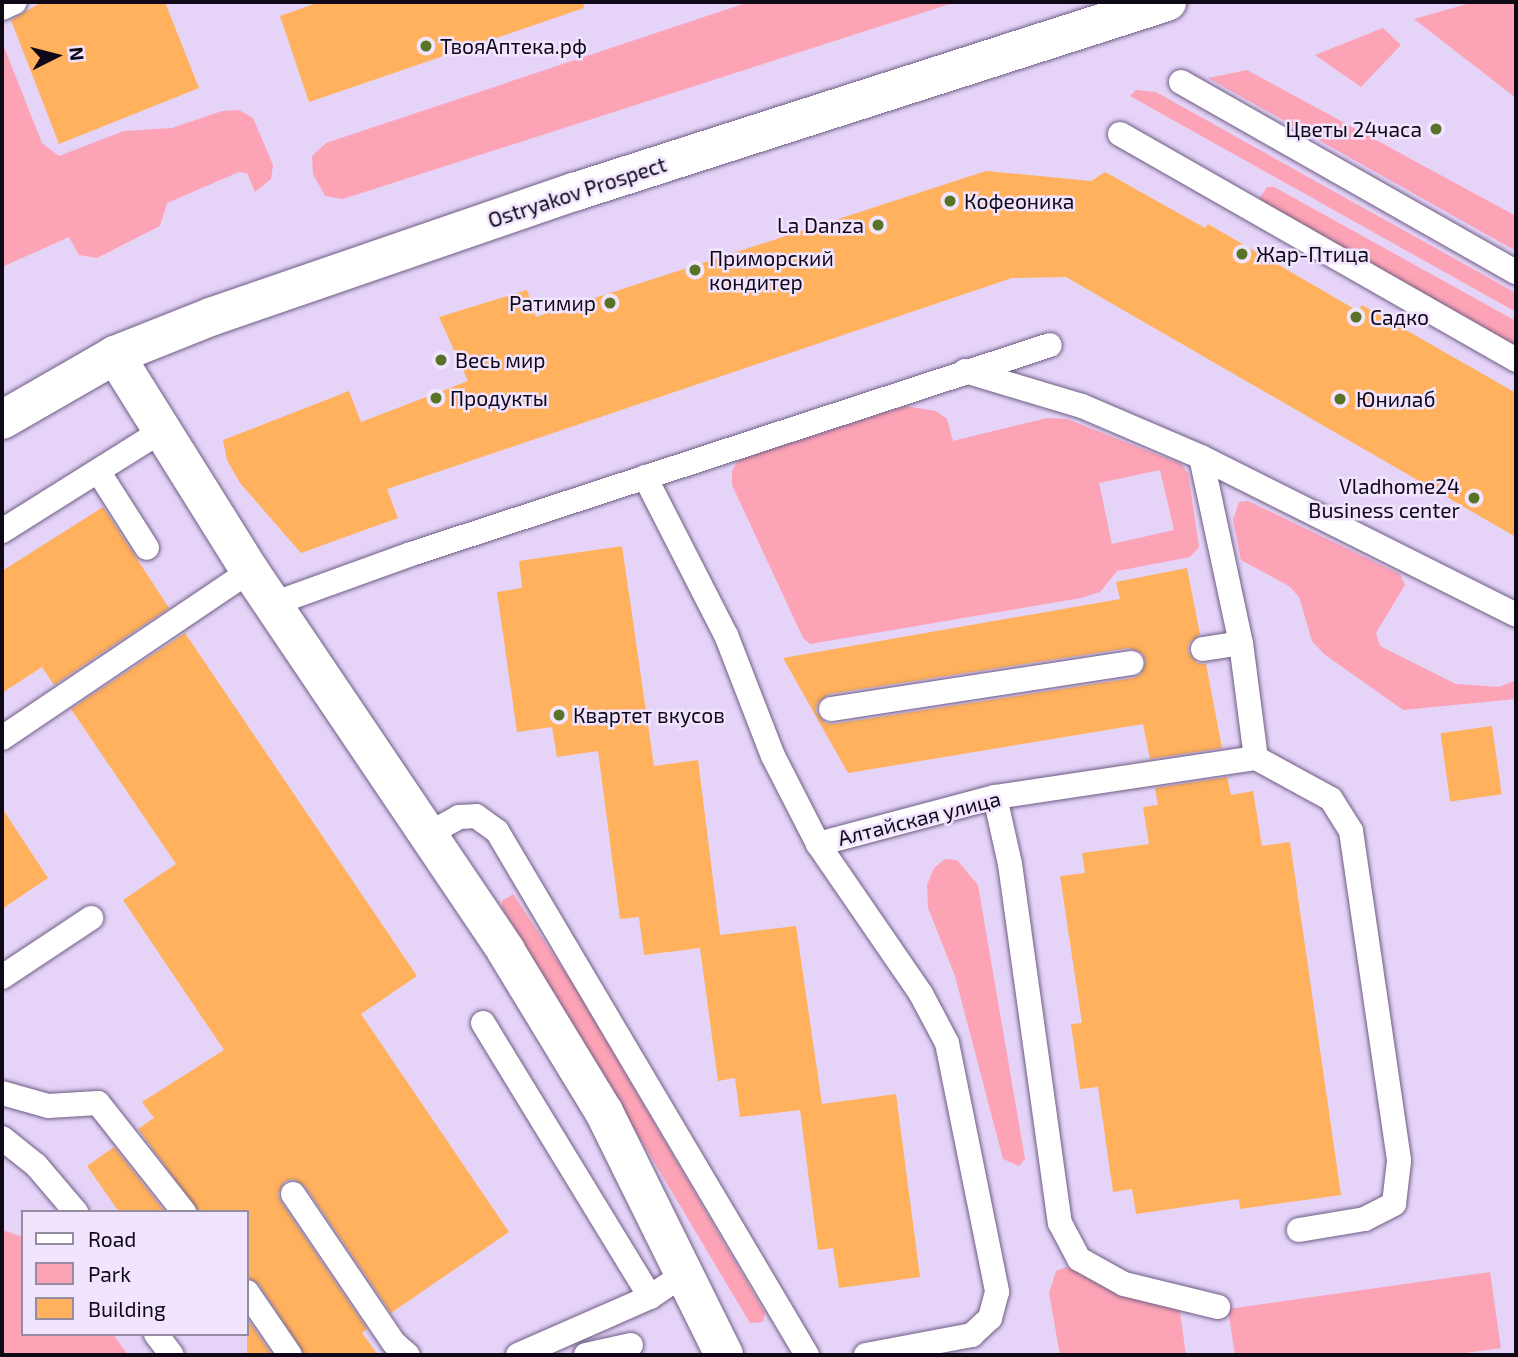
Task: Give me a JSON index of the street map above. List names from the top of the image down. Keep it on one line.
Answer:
{"streets":{"main road":["Ostryakov Prospect"],"lane":["Алтайская улица"]},"places":["ТвояАптека.рф","Цветы 24часа","Кофеоника","La Danza","Жар-Птица","Приморский кондитер","Ратимир","Садко","Весь мир","Продукты","Юнилаб","Vladhome24 Business center","Квартет вкусов"],"legend":["Road","Park","Building"],"north":"right"}
